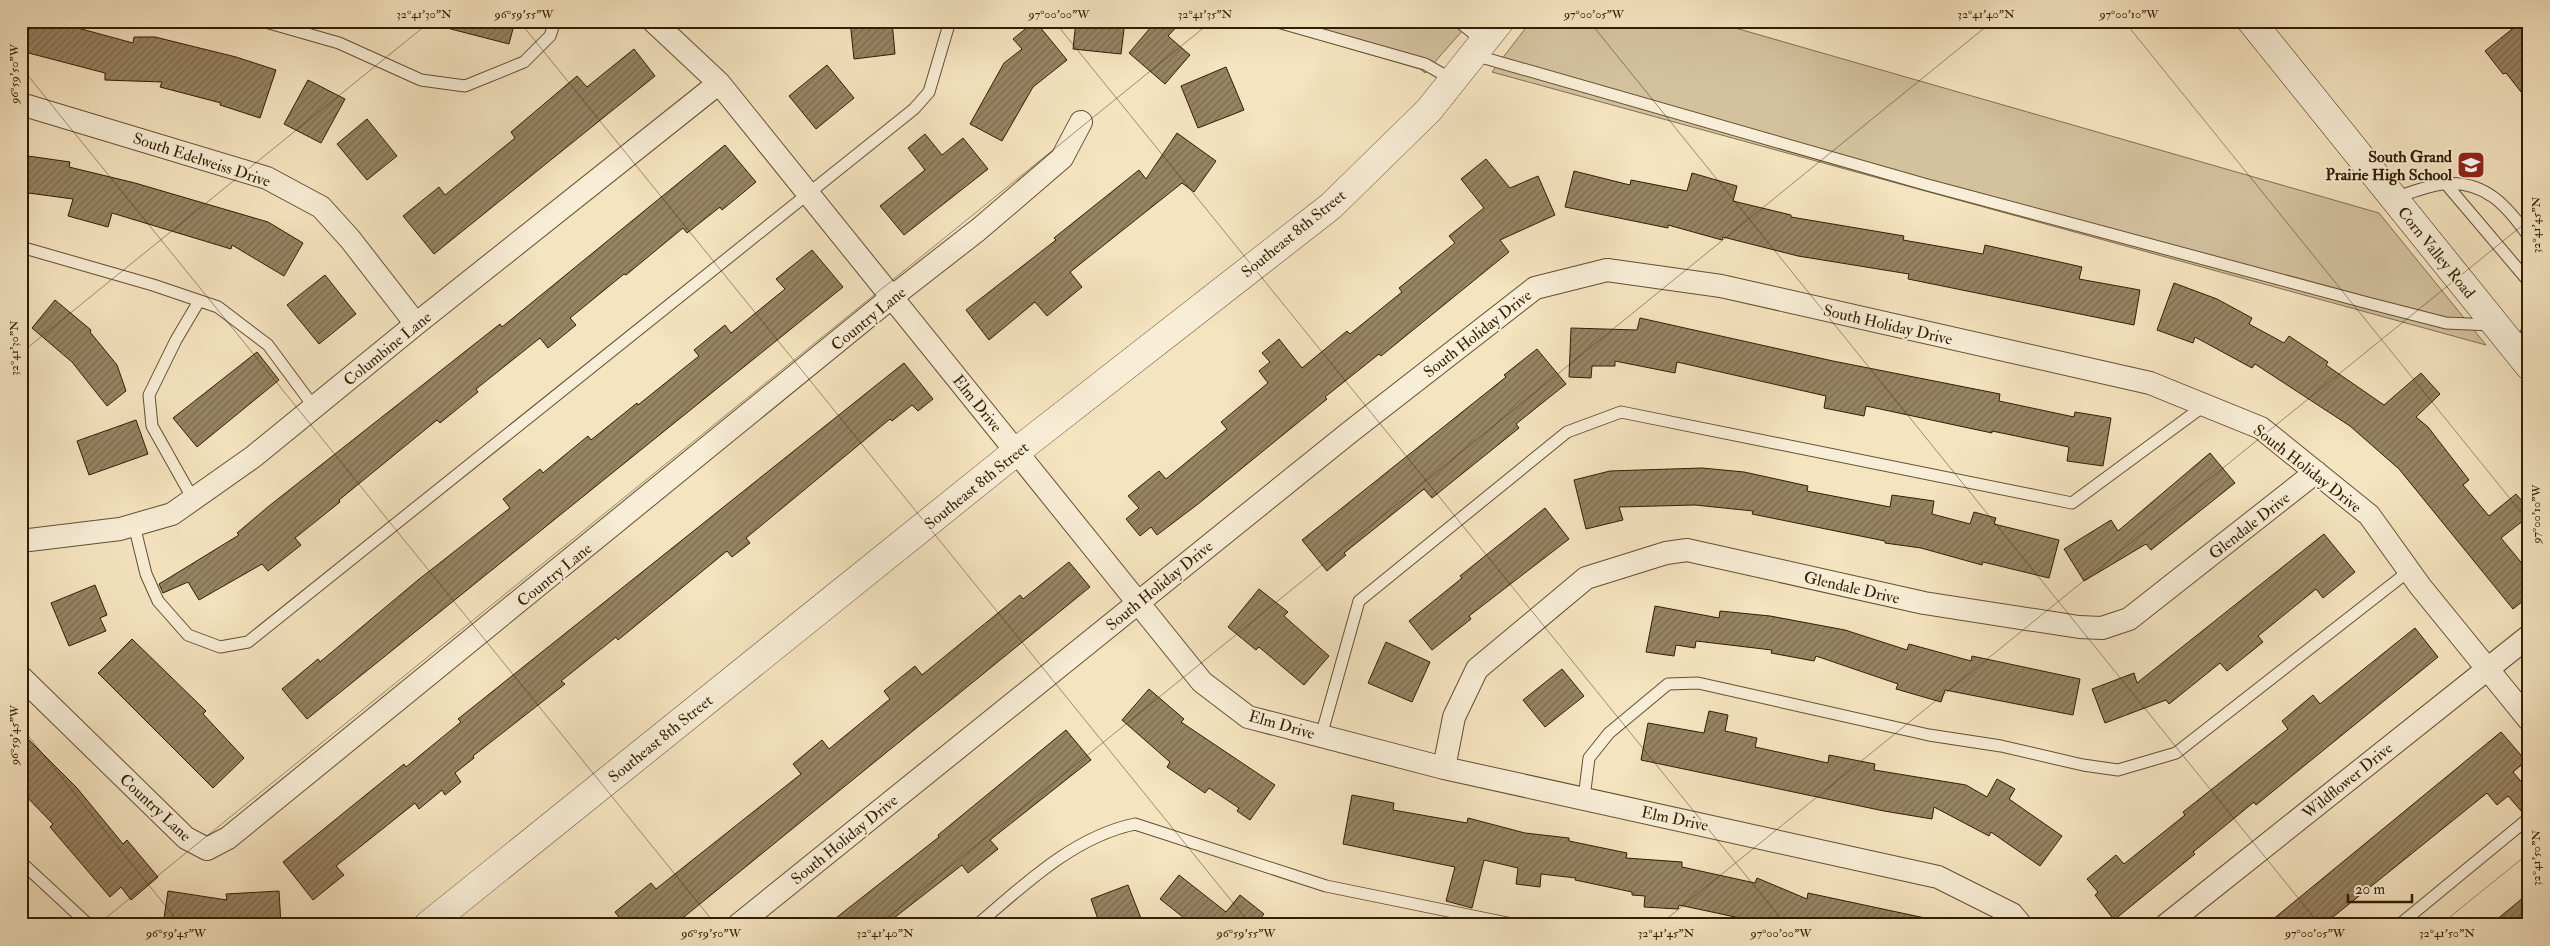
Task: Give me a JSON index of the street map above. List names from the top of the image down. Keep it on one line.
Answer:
{"streets":{"street":["South Edelweiss Drive","Southeast 8th Street","Corn Valley Road","Country Lane","South Holiday Drive","Columbine Lane","Elm Drive","Glendale Drive","Wildflower Drive"]},"crossings":[["South Edelweiss Drive","Columbine Lane"],["Southeast 8th Street","Elm Drive"],["Country Lane","Elm Drive"],["South Holiday Drive","Elm Drive"],["South Holiday Drive","Glendale Drive"],["South Holiday Drive","Wildflower Drive"],["Columbine Lane","Elm Drive"],["Elm Drive","Glendale Drive"]],"places":{"school or university":["South Grand Prairie High School"]},"scale_bar":"20 m","coordinates":["32°41'30\"N","96°59'55\"W","97°00'00\"W","32°41'35\"N","97°00'05\"W","32°41'40\"N","97°00'10\"W","96°59'50\"W","32°41'45\"N","96°59'45\"W","32°41'50\"N"]}
